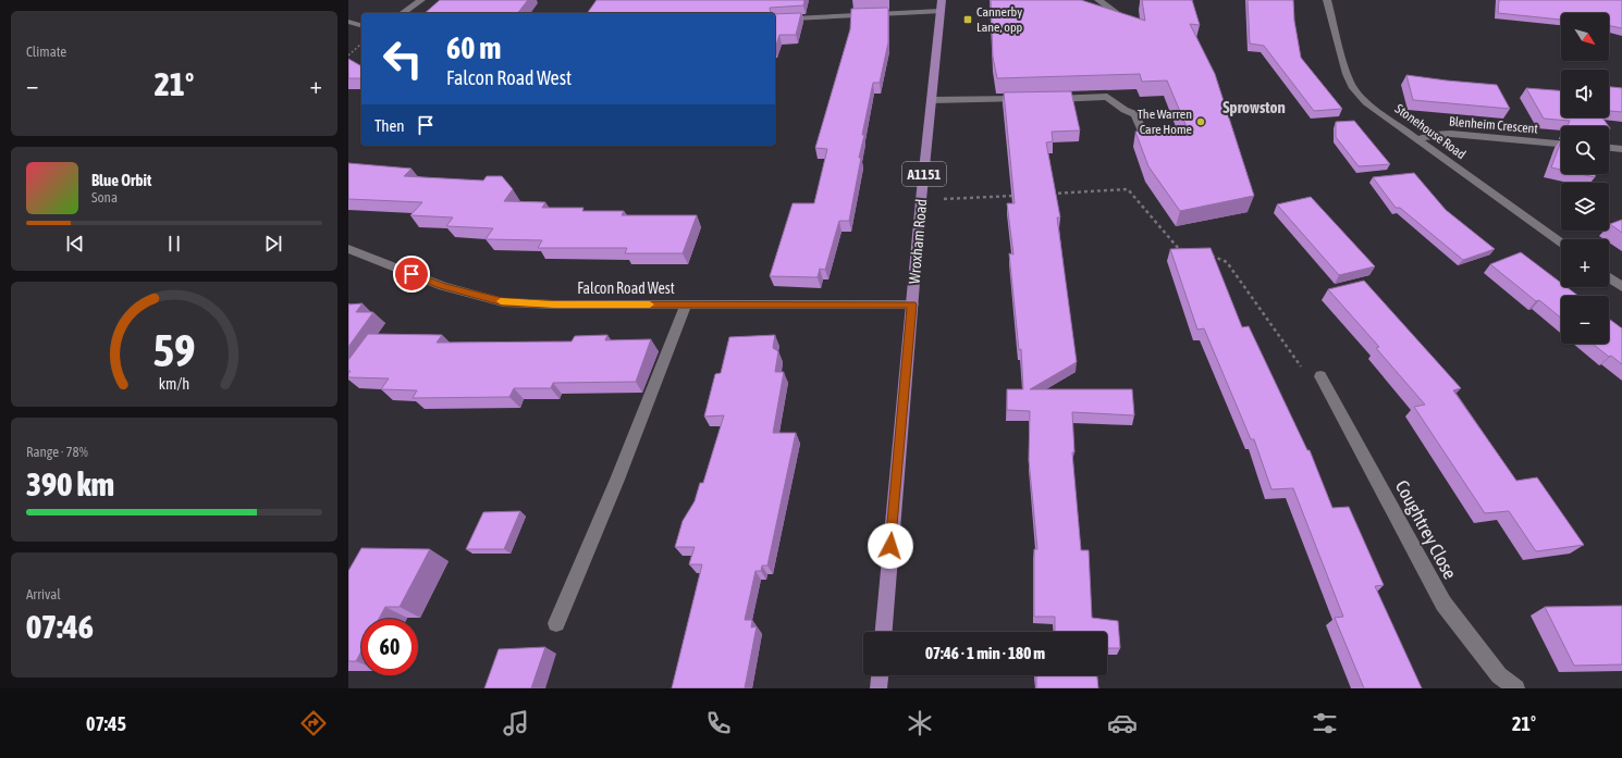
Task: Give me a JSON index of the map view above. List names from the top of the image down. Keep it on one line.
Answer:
{"streets":{"main road":["A1151","Wroxham Road"],"street":["Blenheim Crescent","Stonehouse Road","Falcon Road West","Coughtrey Close"]},"crossings":[["Blenheim Crescent","Stonehouse Road"],["Wroxham Road","Falcon Road West"]],"districts":["Sprowston"],"places":{"transit":["Cannerby Lane, opp"],"other":["The Warren Care Home"]},"north":"bottom right","page":{"tile":["Climate",["Range · 78%","390 km"],["Arrival","07:46"]],"map_buttons":["+","−"],"turn":["60 m","Falcon Road West"],"heat":["−","21°","+"],"then":"Then","song":["Blue Orbit","Sona"],"limit":"60","trip":"07:46 · 1 min · 180 m","tabs":["07:45","21°"],"gauge":["59","km/h"]}}
